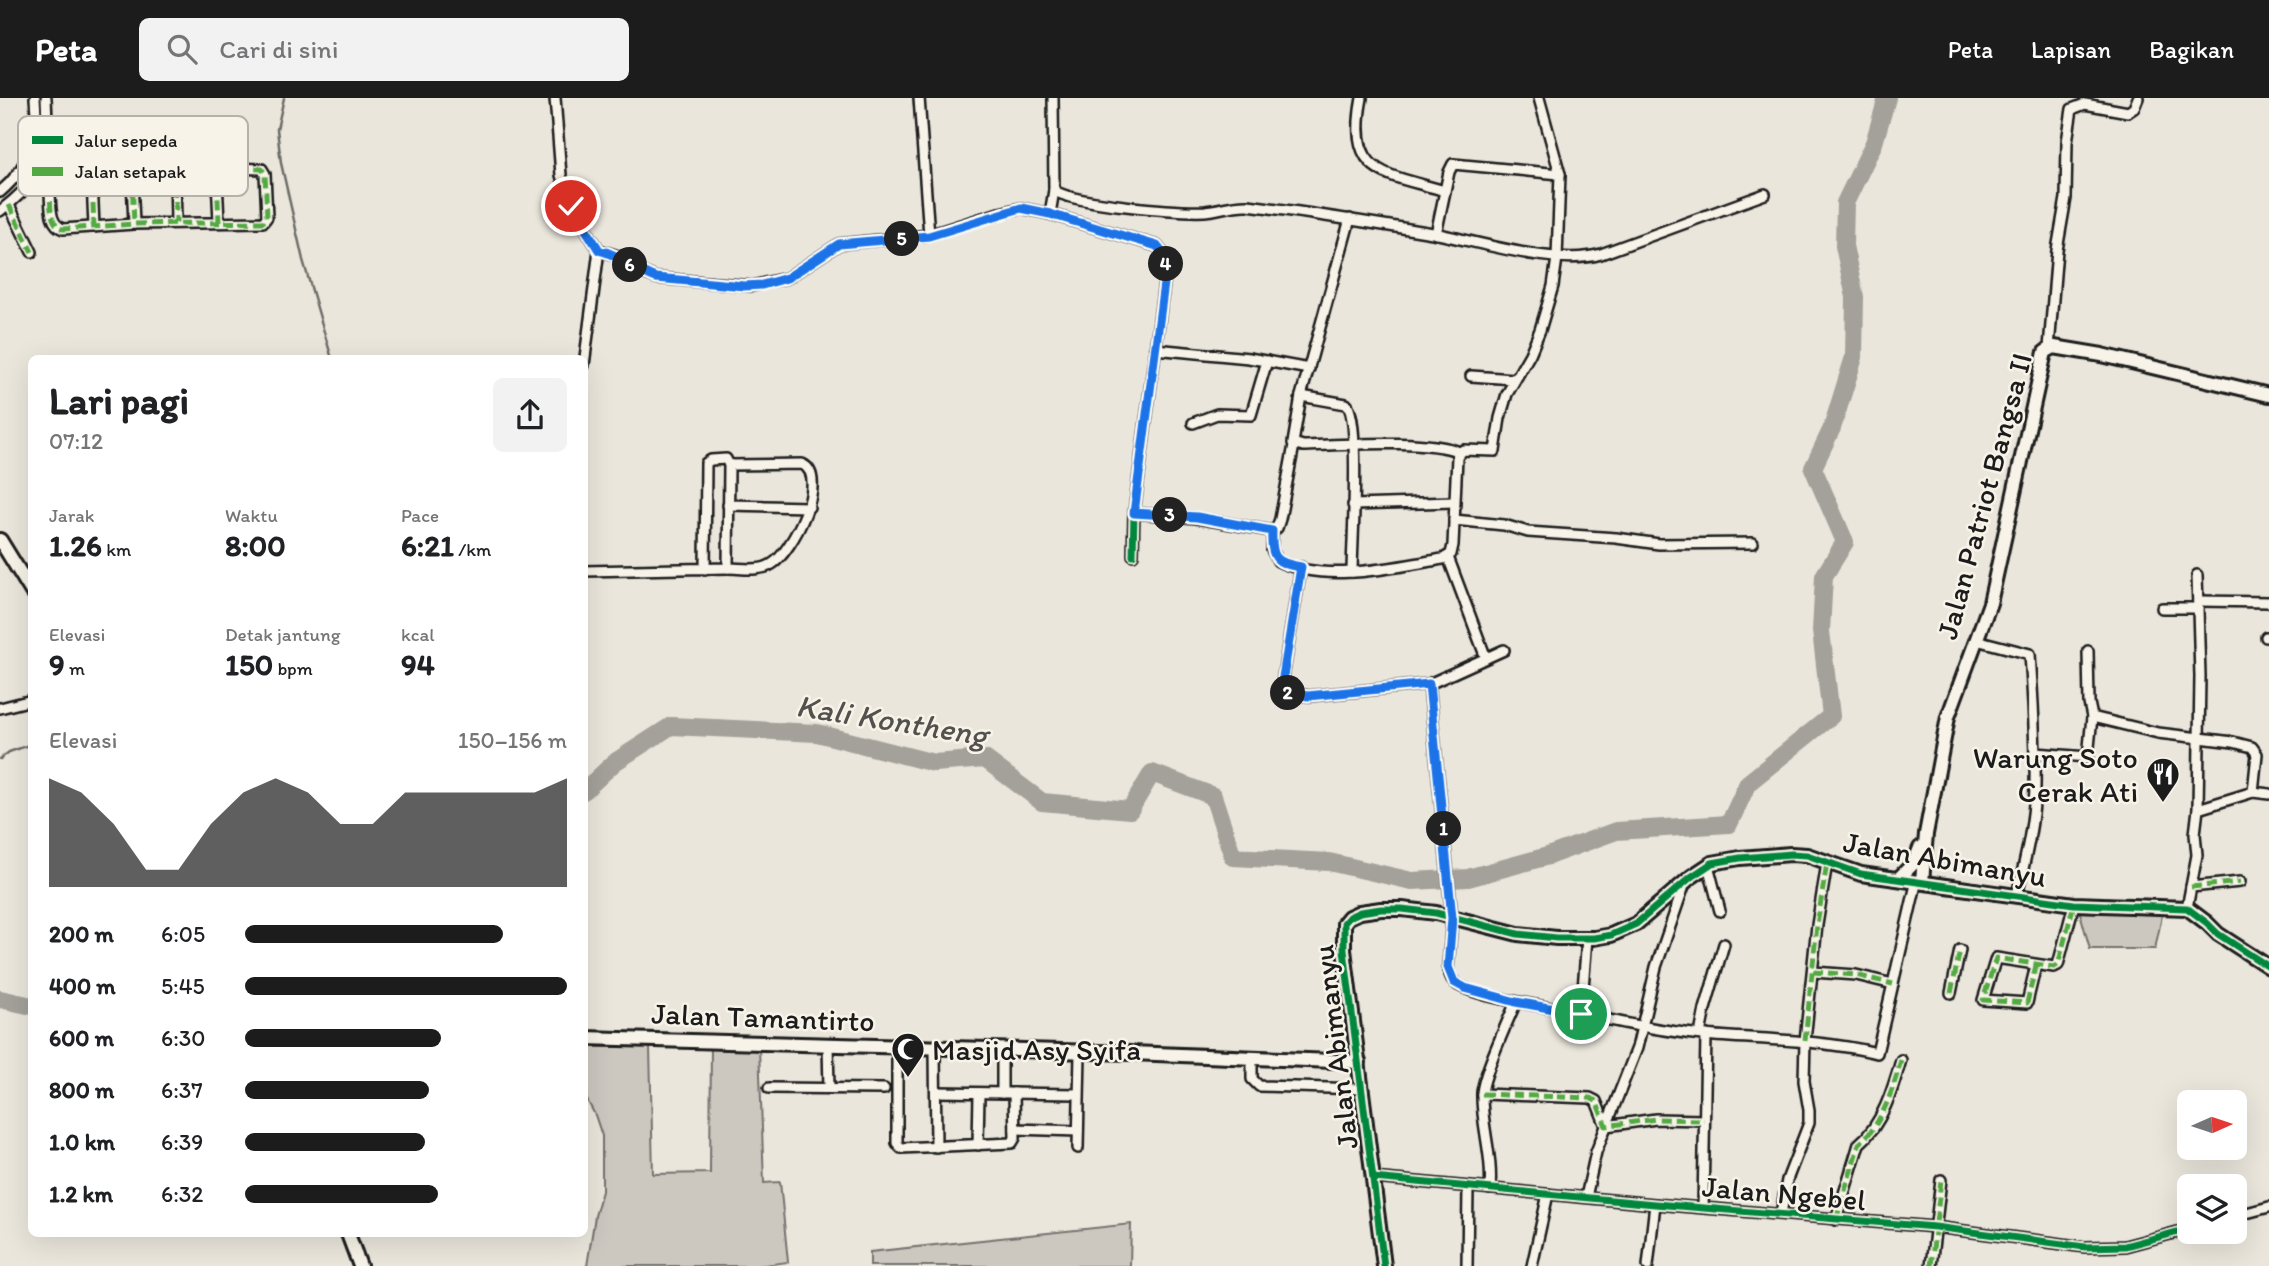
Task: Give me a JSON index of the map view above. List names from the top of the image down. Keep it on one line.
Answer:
{"streets":{"street":["Jalan Patriot Bangsa II","Jalan Abimanyu","Jalan Tamantirto","Jalan Ngebel"]},"crossings":[["Jalan Abimanyu","Jalan Tamantirto"],["Jalan Abimanyu","Jalan Ngebel"]],"water":["Kali Kontheng"],"places":{"restaurant":["Warung Soto Cerak Ati"],"mosque":["Masjid Asy Syifa"]},"legend":["Jalur sepeda","Jalan setapak"],"north":"right","page":{"header":"Peta","search":"Cari di sini","nav":["Peta","Lapisan","Bagikan"],"pins":["5","4","6","3","2","1"],"heading":["Lari pagi","07:12"],"stats":[["Jarak","1.26 km"],["Waktu","8:00"],["Pace","6:21 /km"],["Elevasi","9 m"],["Detak jantung","150 bpm"],["kcal","94"]],"chart":["Elevasi","150–156 m"],"list":[{"name":"200 m","note":"6:05"},{"name":"400 m","note":"5:45"},{"name":"600 m","note":"6:30"},{"name":"800 m","note":"6:37"},{"name":"1.0 km","note":"6:39"},{"name":"1.2 km","note":"6:32"}]}}
